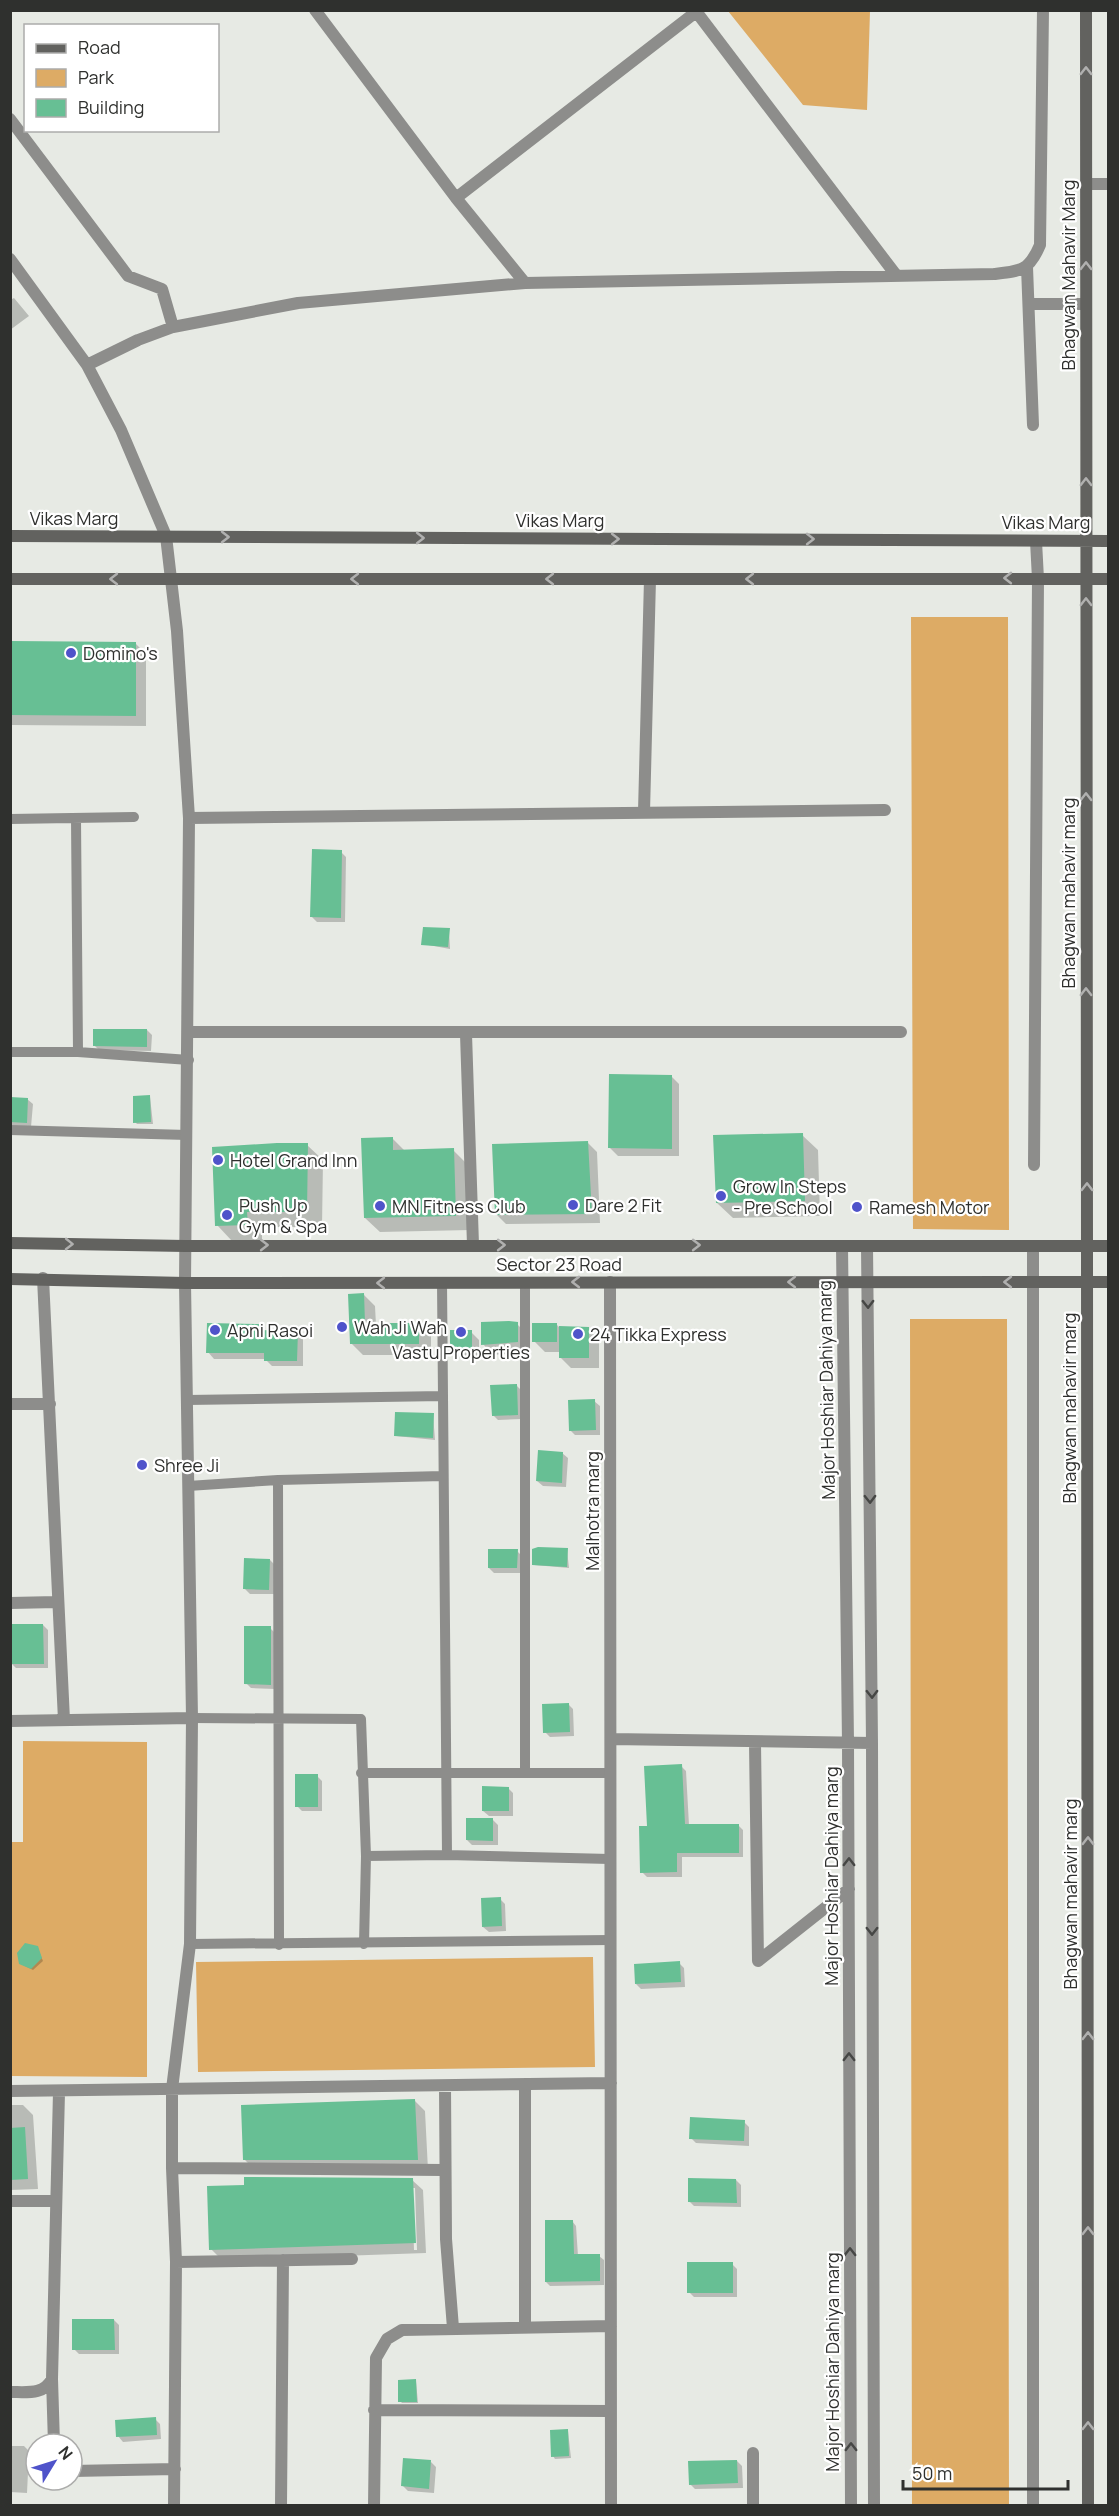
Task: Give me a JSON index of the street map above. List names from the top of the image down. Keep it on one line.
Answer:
{"streets":{"street":["Bhagwan Mahavir Marg","Vikas Marg","Bhagwan mahavir marg","Sector 23 Road","Major Hoshiar Dahiya marg","Malhotra marg"]},"crossings":[["Bhagwan Mahavir Marg","Vikas Marg"],["Bhagwan Mahavir Marg","Bhagwan mahavir marg"],["Vikas Marg","Bhagwan mahavir marg"],["Bhagwan mahavir marg","Sector 23 Road"],["Sector 23 Road","Major Hoshiar Dahiya marg"],["Sector 23 Road","Malhotra marg"]],"places":["Domino's","Hotel Grand Inn","Grow In Steps - Pre School","Dare 2 Fit","MN Fitness Club","Ramesh Motor","Push Up Gym & Spa","Wah Ji Wah","Apni Rasoi","Vastu Properties","24 Tikka Express","Shree Ji"],"legend":["Road","Park","Building"],"scale_bar":"50 m","north":"top right"}
